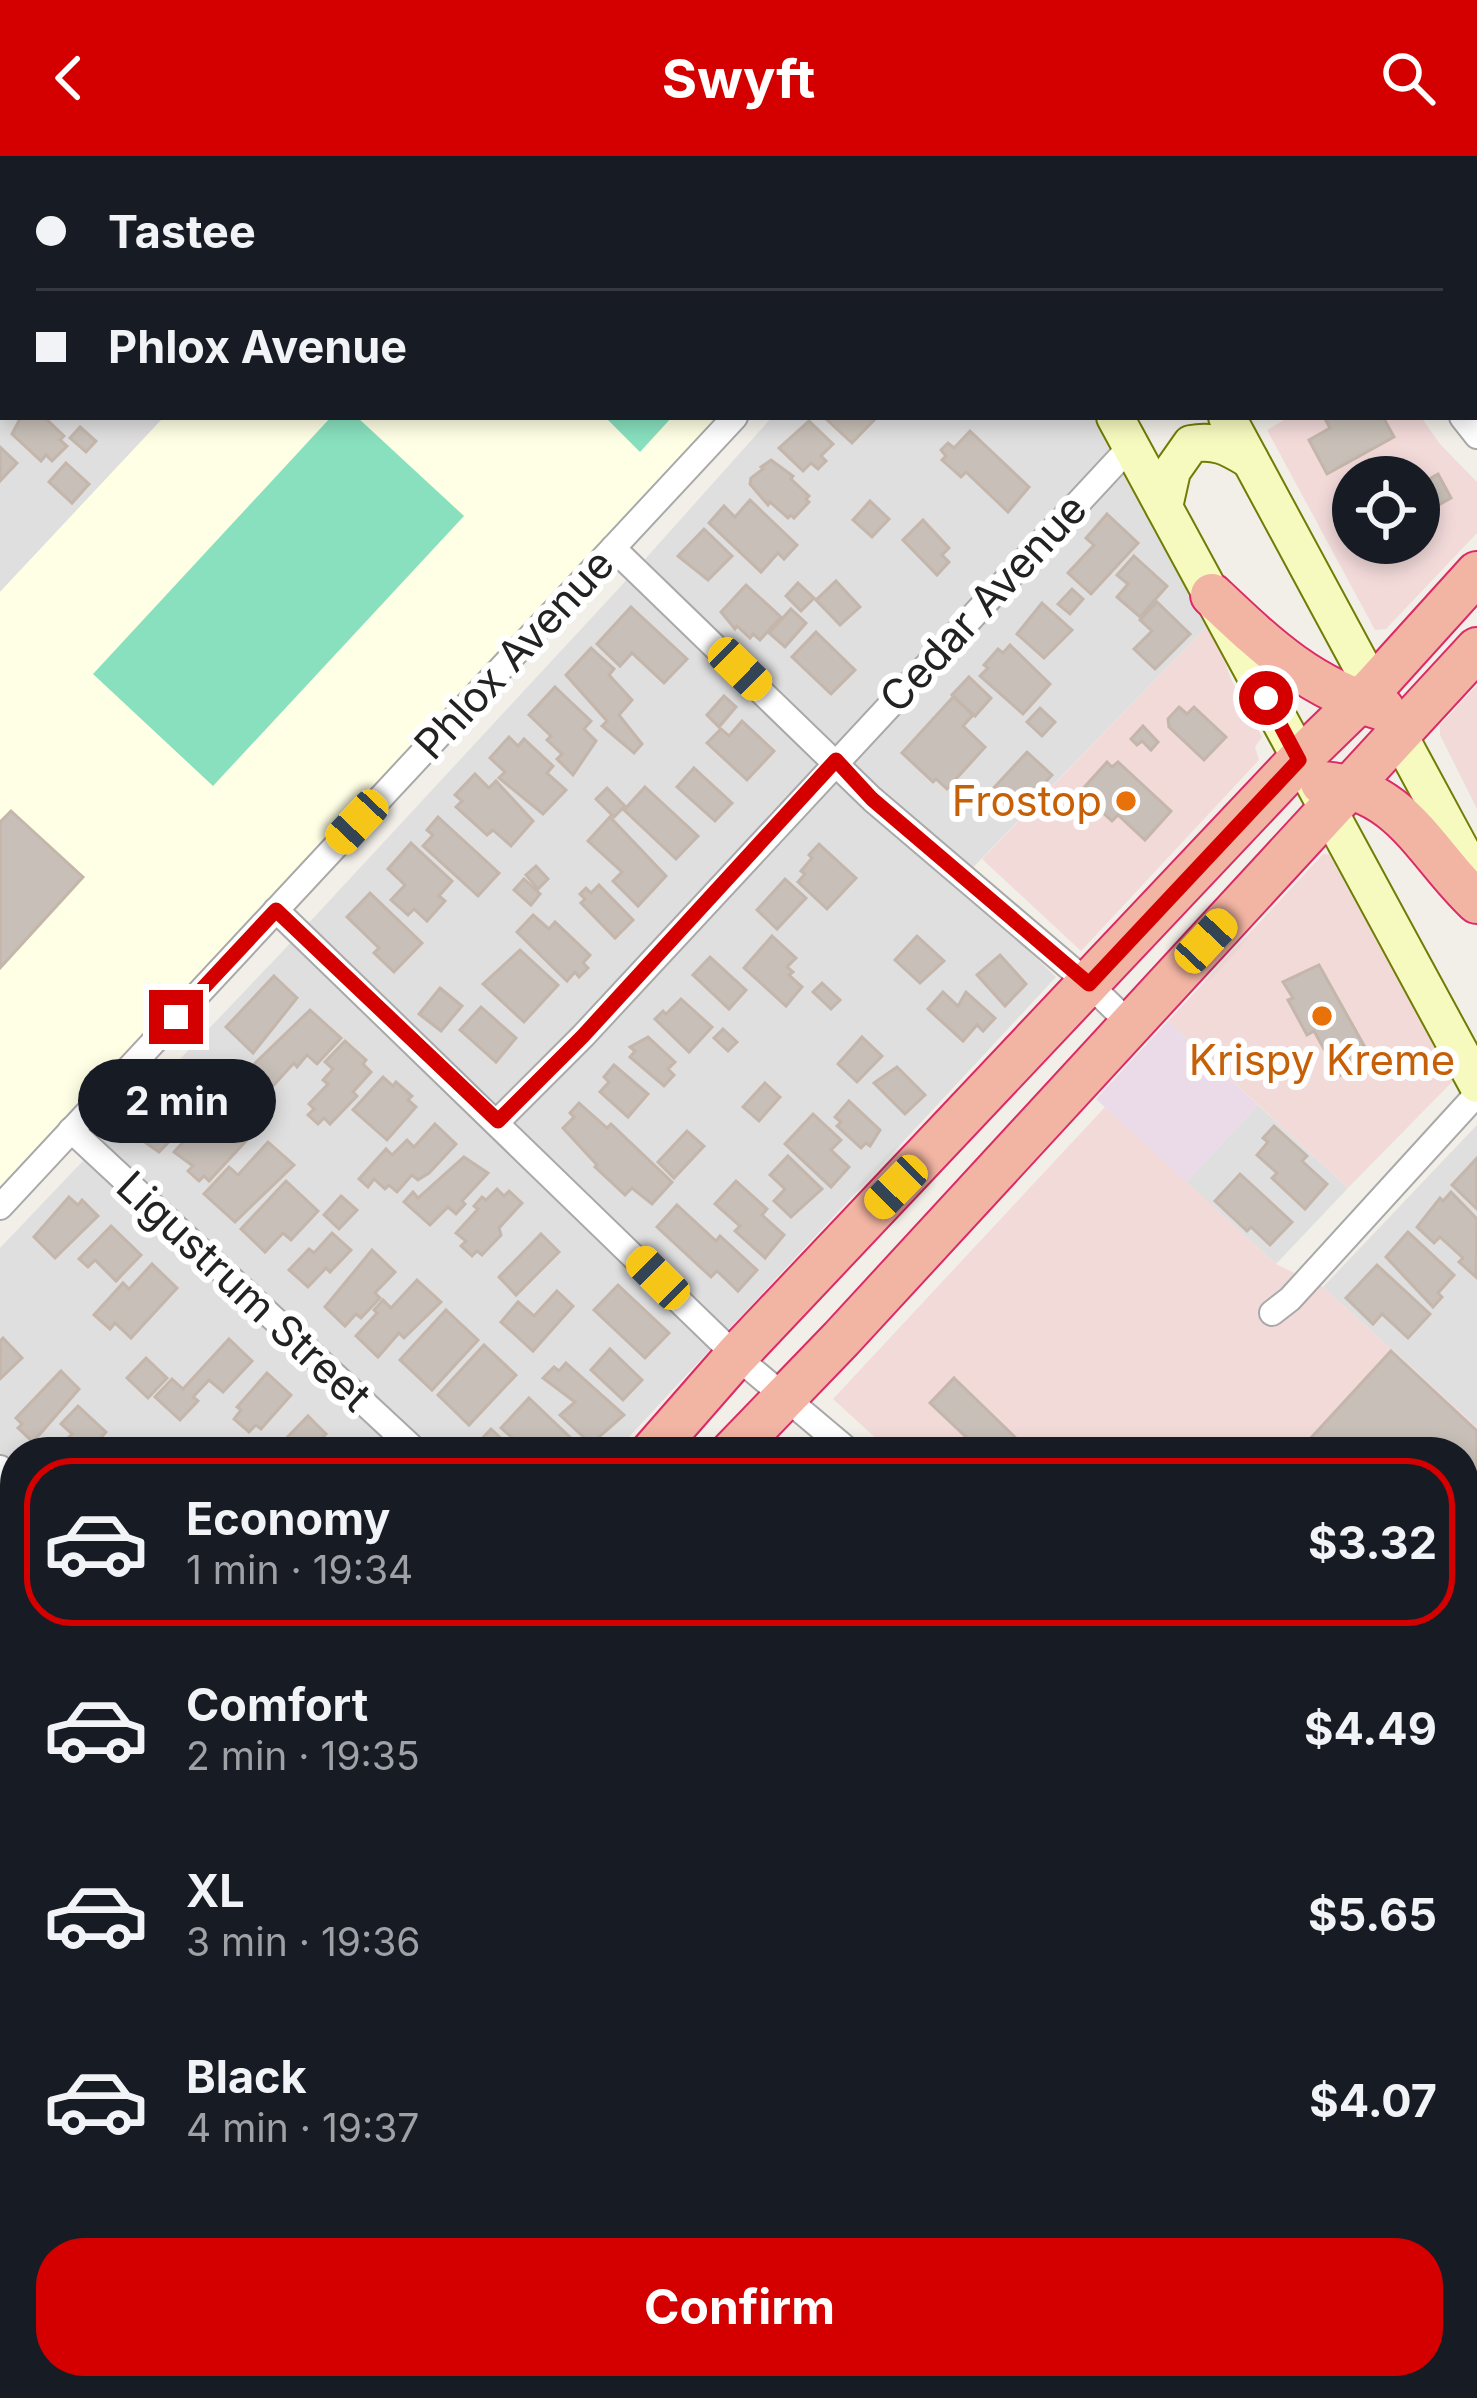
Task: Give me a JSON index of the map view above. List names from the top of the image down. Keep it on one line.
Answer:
{"streets":{"street":["Cedar Avenue","Phlox Avenue","Ligustrum Street"]},"crossings":[["Phlox Avenue","Ligustrum Street"]],"places":["Frostop","Krispy Kreme"],"page":{"header":"Swyft","banner":["Tastee","Phlox Avenue"],"bubble":"2 min","list":[{"name":"Economy","note":"1 min · 19:34","value":"$3.32"},{"name":"Comfort","note":"2 min · 19:35","value":"$4.49"},{"name":"XL","note":"3 min · 19:36","value":"$5.65"},{"name":"Black","note":"4 min · 19:37","value":"$4.07"}],"buttons":"Confirm"}}
